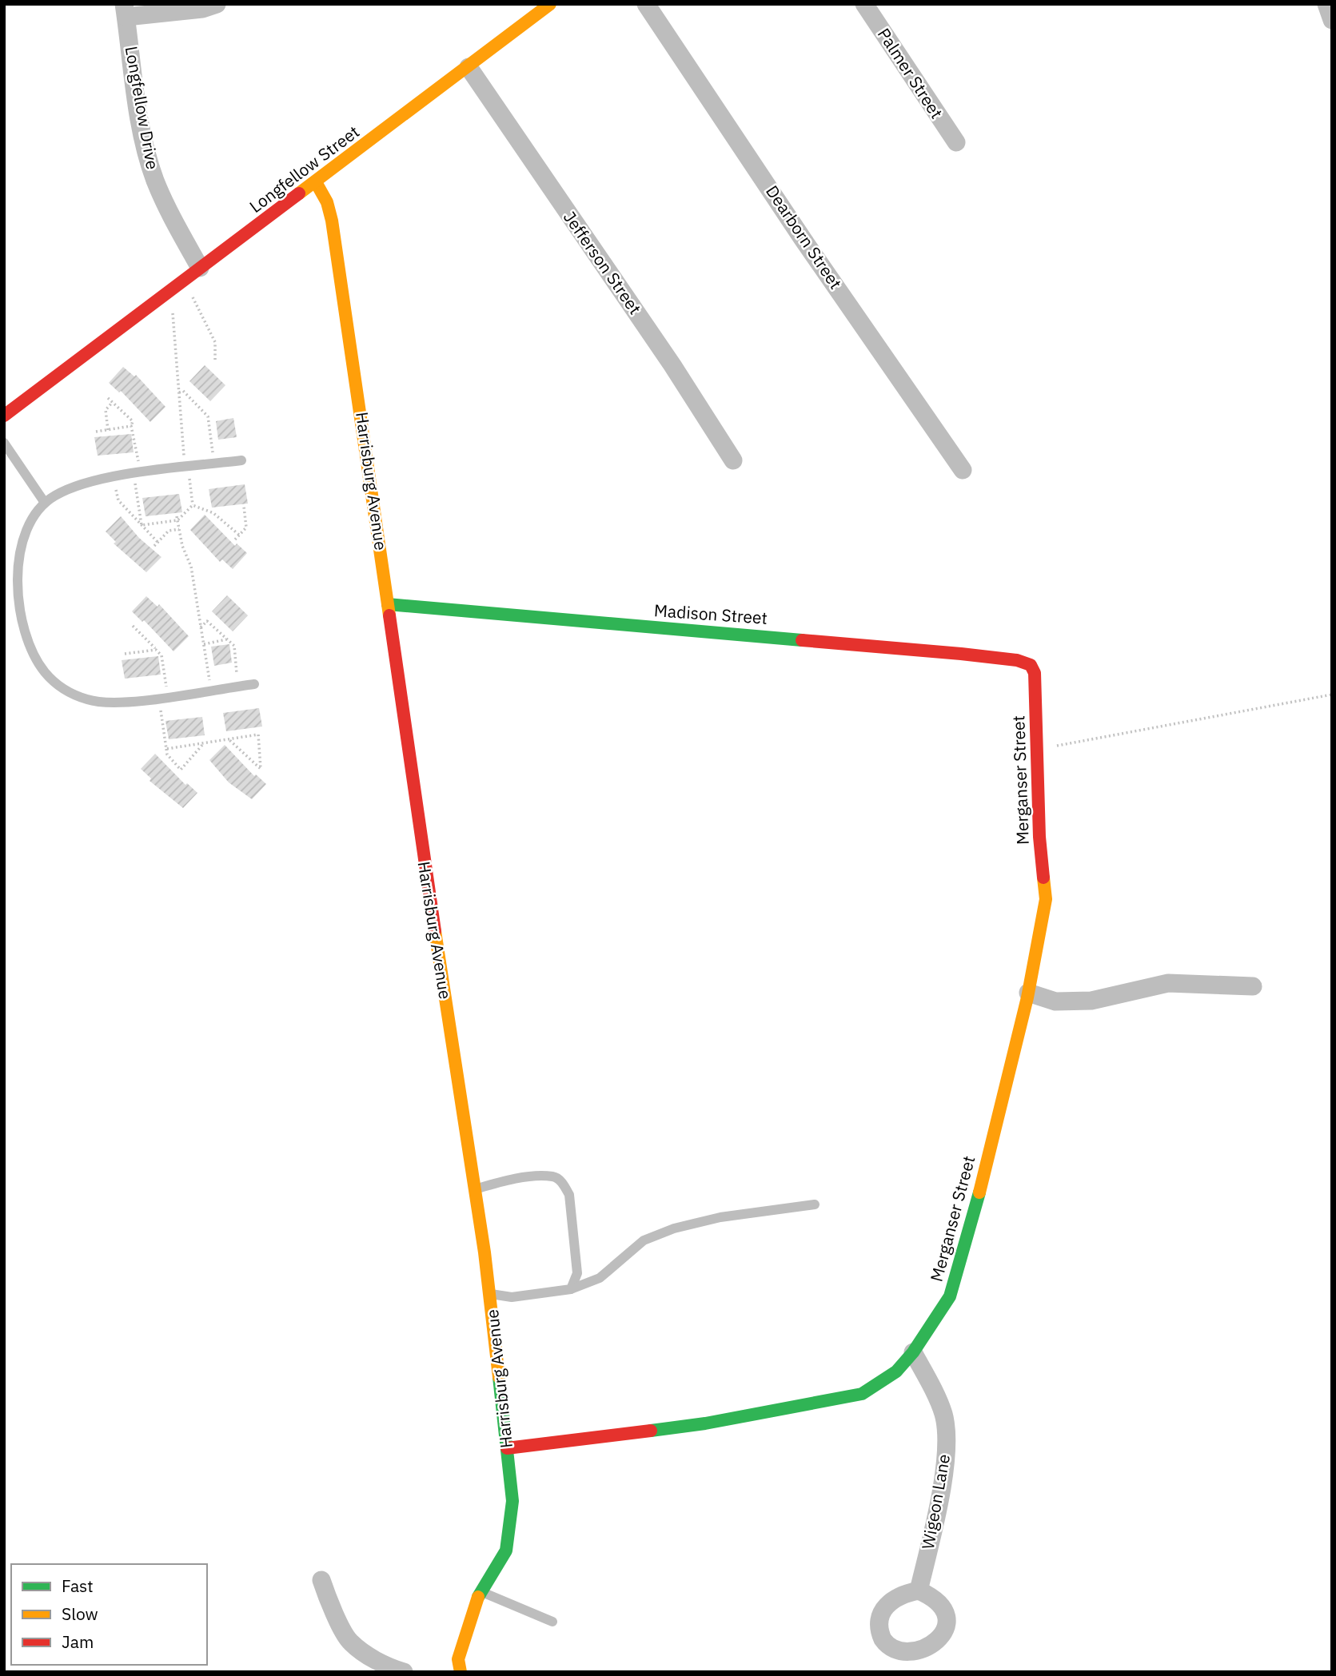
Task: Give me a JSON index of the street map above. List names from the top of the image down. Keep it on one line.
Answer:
{"streets":{"street":["Palmer Street","Longfellow Drive","Longfellow Street","Dearborn Street","Jefferson Street","Harrisburg Avenue","Madison Street","Merganser Street","Wigeon Lane"]},"crossings":[["Longfellow Drive","Longfellow Street"],["Longfellow Street","Jefferson Street"],["Longfellow Street","Harrisburg Avenue"],["Harrisburg Avenue","Madison Street"],["Harrisburg Avenue","Merganser Street"],["Madison Street","Merganser Street"],["Merganser Street","Wigeon Lane"]],"legend":["Fast","Slow","Jam"]}
